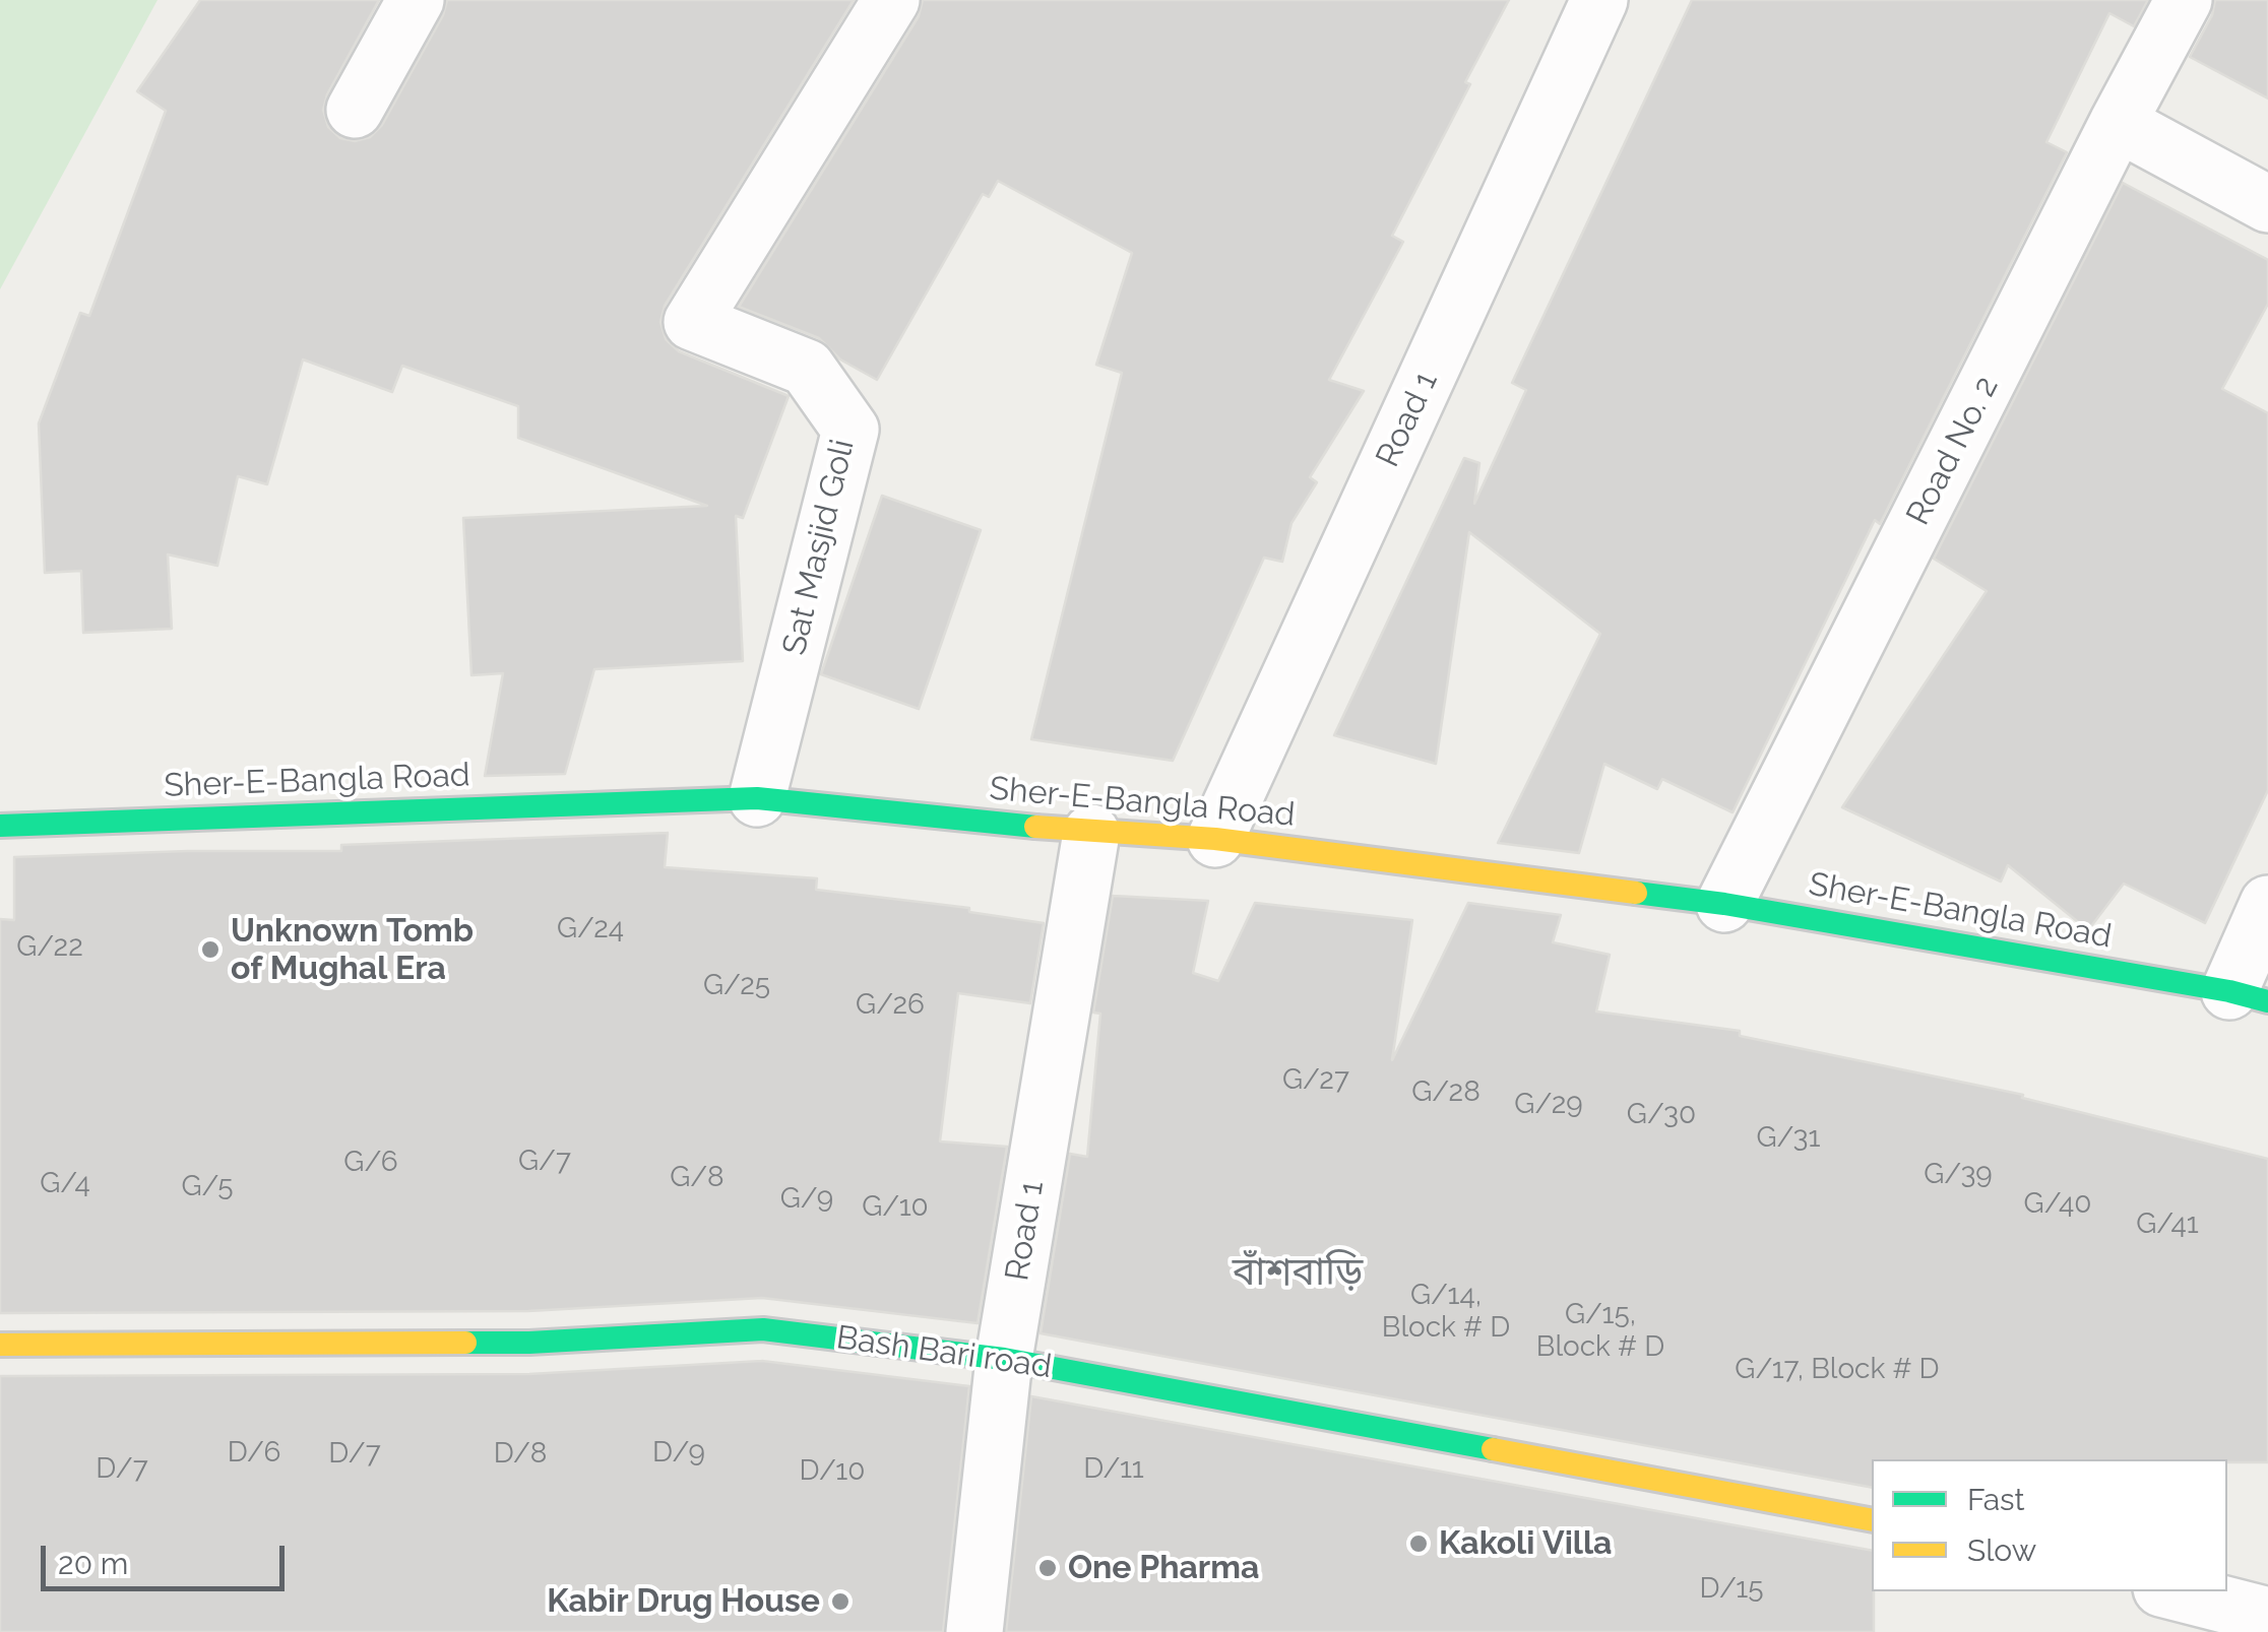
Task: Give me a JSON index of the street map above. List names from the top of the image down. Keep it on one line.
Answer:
{"streets":{"street":["Road 1","Road No. 2","Sat Masjid Goli","Sher-E-Bangla Road","Bash Bari road"]},"crossings":[["Road 1","Sher-E-Bangla Road"],["Road 1","Bash Bari road"],["Road No. 2","Sher-E-Bangla Road"],["Sat Masjid Goli","Sher-E-Bangla Road"]],"districts":["বাঁশবাড়ি"],"places":["Unknown Tomb of Mughal Era","Kakoli Villa","One Pharma","Kabir Drug House"],"house_numbers":["G/24","G/22","G/25","G/26","G/27","G/28","G/29","G/30","G/31","G/7","G/6","G/39","G/8","G/4","G/5","G/9","G/40","G/10","G/41","G/14, Block # D","G/15, Block # D","G/17, Block # D","D/6","D/9","D/7","D/8","D/7","D/11","D/10","D/15"],"legend":["Fast","Slow"],"scale_bar":"20 m"}
